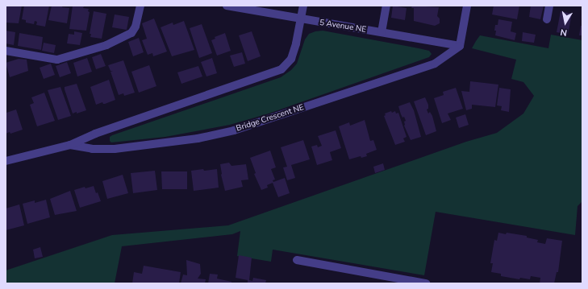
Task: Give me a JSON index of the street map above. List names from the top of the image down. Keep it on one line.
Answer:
{"streets":{"street":["5 Avenue NE","Bridge Crescent NE"]},"crossings":[["5 Avenue NE","Bridge Crescent NE"]],"north":"bottom"}
